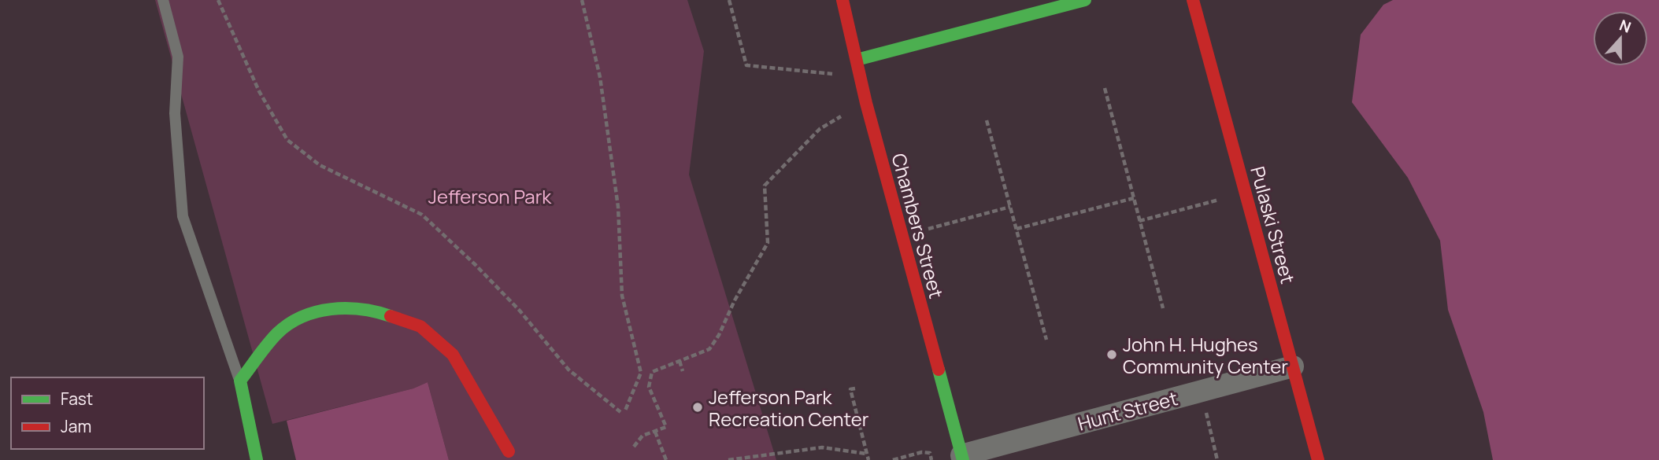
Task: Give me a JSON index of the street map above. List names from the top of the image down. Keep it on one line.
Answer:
{"streets":{"street":["Pulaski Street","Chambers Street","Hunt Street"]},"crossings":[["Pulaski Street","Hunt Street"],["Chambers Street","Hunt Street"]],"parks":["Jefferson Park"],"places":["John H. Hughes Community Center","Jefferson Park Recreation Center"],"legend":["Fast","Jam"],"north":"top"}
